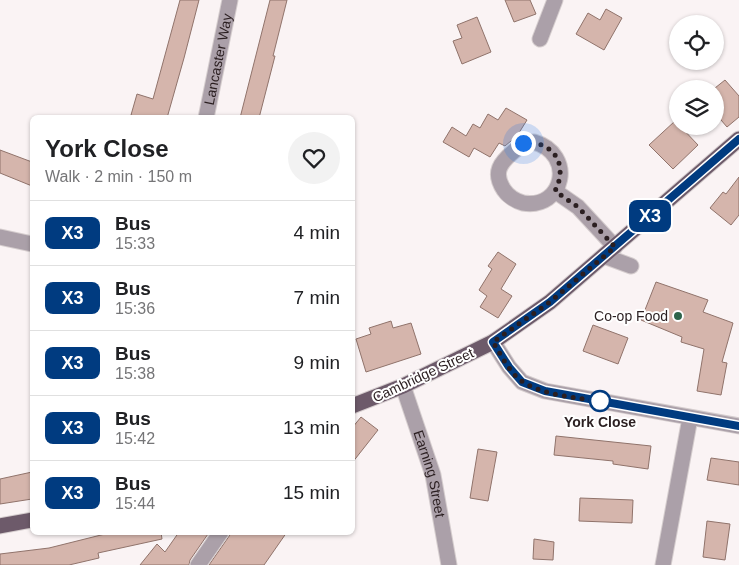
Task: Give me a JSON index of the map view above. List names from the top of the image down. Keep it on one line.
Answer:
{"streets":{"main road":["Cambridge Street"],"street":["Lancaster Way","Earning Street"]},"crossings":[["Cambridge Street","Earning Street"]],"places":["Co-op Food","York Close"],"lines":["bus line X3"],"page":{"on_map":"X3","heading":["York Close","Walk · 2 min · 150 m"],"list":[{"mark":"X3","name":"Bus","note":"15:33","value":"4 min"},{"mark":"X3","name":"Bus","note":"15:36","value":"7 min"},{"mark":"X3","name":"Bus","note":"15:38","value":"9 min"},{"mark":"X3","name":"Bus","note":"15:42","value":"13 min"},{"mark":"X3","name":"Bus","note":"15:44","value":"15 min"}]}}
